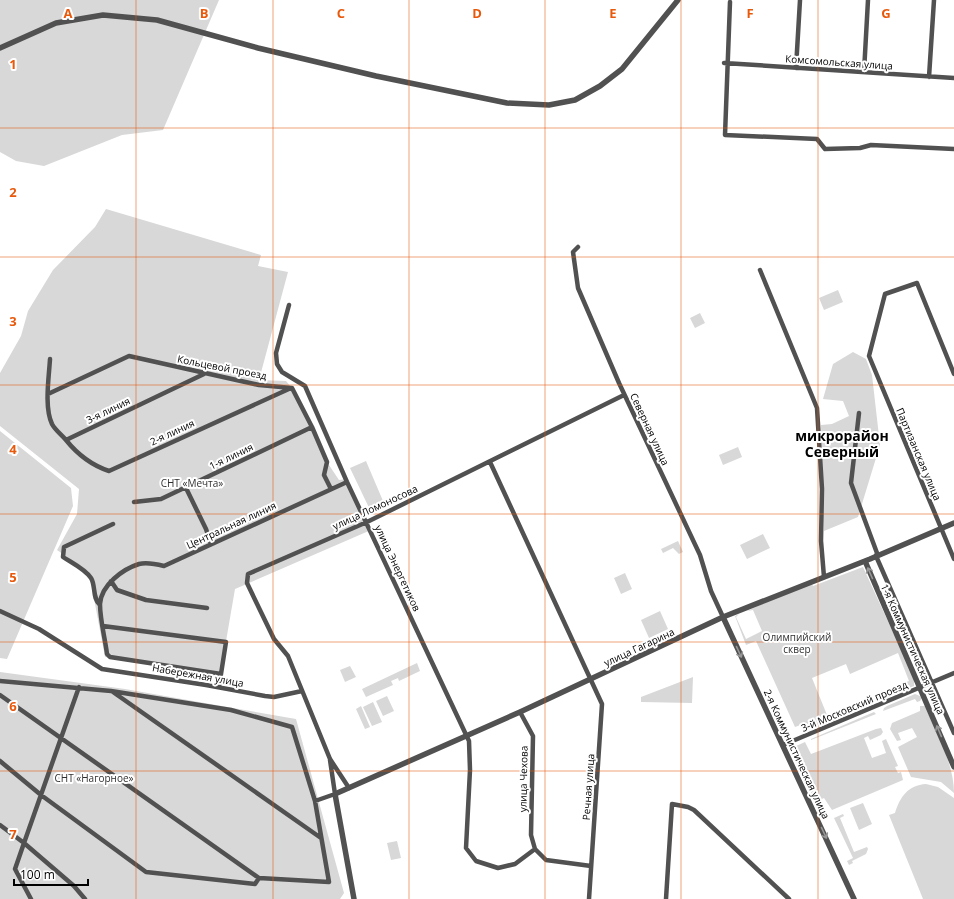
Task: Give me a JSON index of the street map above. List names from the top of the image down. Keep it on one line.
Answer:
{"streets":{"street":["Комсомольская улица","Кольцевой проезд","3-я линия","Северная улица","2-я линия","Партизанская улица","1-я линия","улица Ломоносова","Центральная линия","улица Энергетиков","улица Гагарина","1-я Коммунистическая улица","Набережная улица","3-й Московский проезд","2-я Коммунистическая улица","улица Чехова","Речная улица"]},"crossings":[["Кольцевой проезд","3-я линия"],["Кольцевой проезд","2-я линия"],["3-я линия","2-я линия"],["Северная улица","улица Ломоносова"],["Северная улица","улица Гагарина"],["Северная улица","2-я Коммунистическая улица"],["Партизанская улица","улица Гагарина"],["улица Ломоносова","улица Энергетиков"],["улица Ломоносова","Набережная улица"],["улица Ломоносова","Речная улица"],["Центральная линия","улица Энергетиков"],["улица Энергетиков","улица Гагарина"],["улица Энергетиков","улица Чехова"],["улица Гагарина","1-я Коммунистическая улица"],["улица Гагарина","2-я Коммунистическая улица"],["улица Гагарина","улица Чехова"],["улица Гагарина","Речная улица"],["1-я Коммунистическая улица","3-й Московский проезд"],["3-й Московский проезд","2-я Коммунистическая улица"]],"one_way":["2-я Коммунистическая улица"],"districts":["микрорайон Северный"],"parks":["СНТ «Мечта»","Олимпийский сквер","СНТ «Нагорное»"],"scale_bar":"100 m","grid":{"columns":["A","B","C","D","E","F","G"],"rows":["1","2","3","4","5","6","7"]}}
